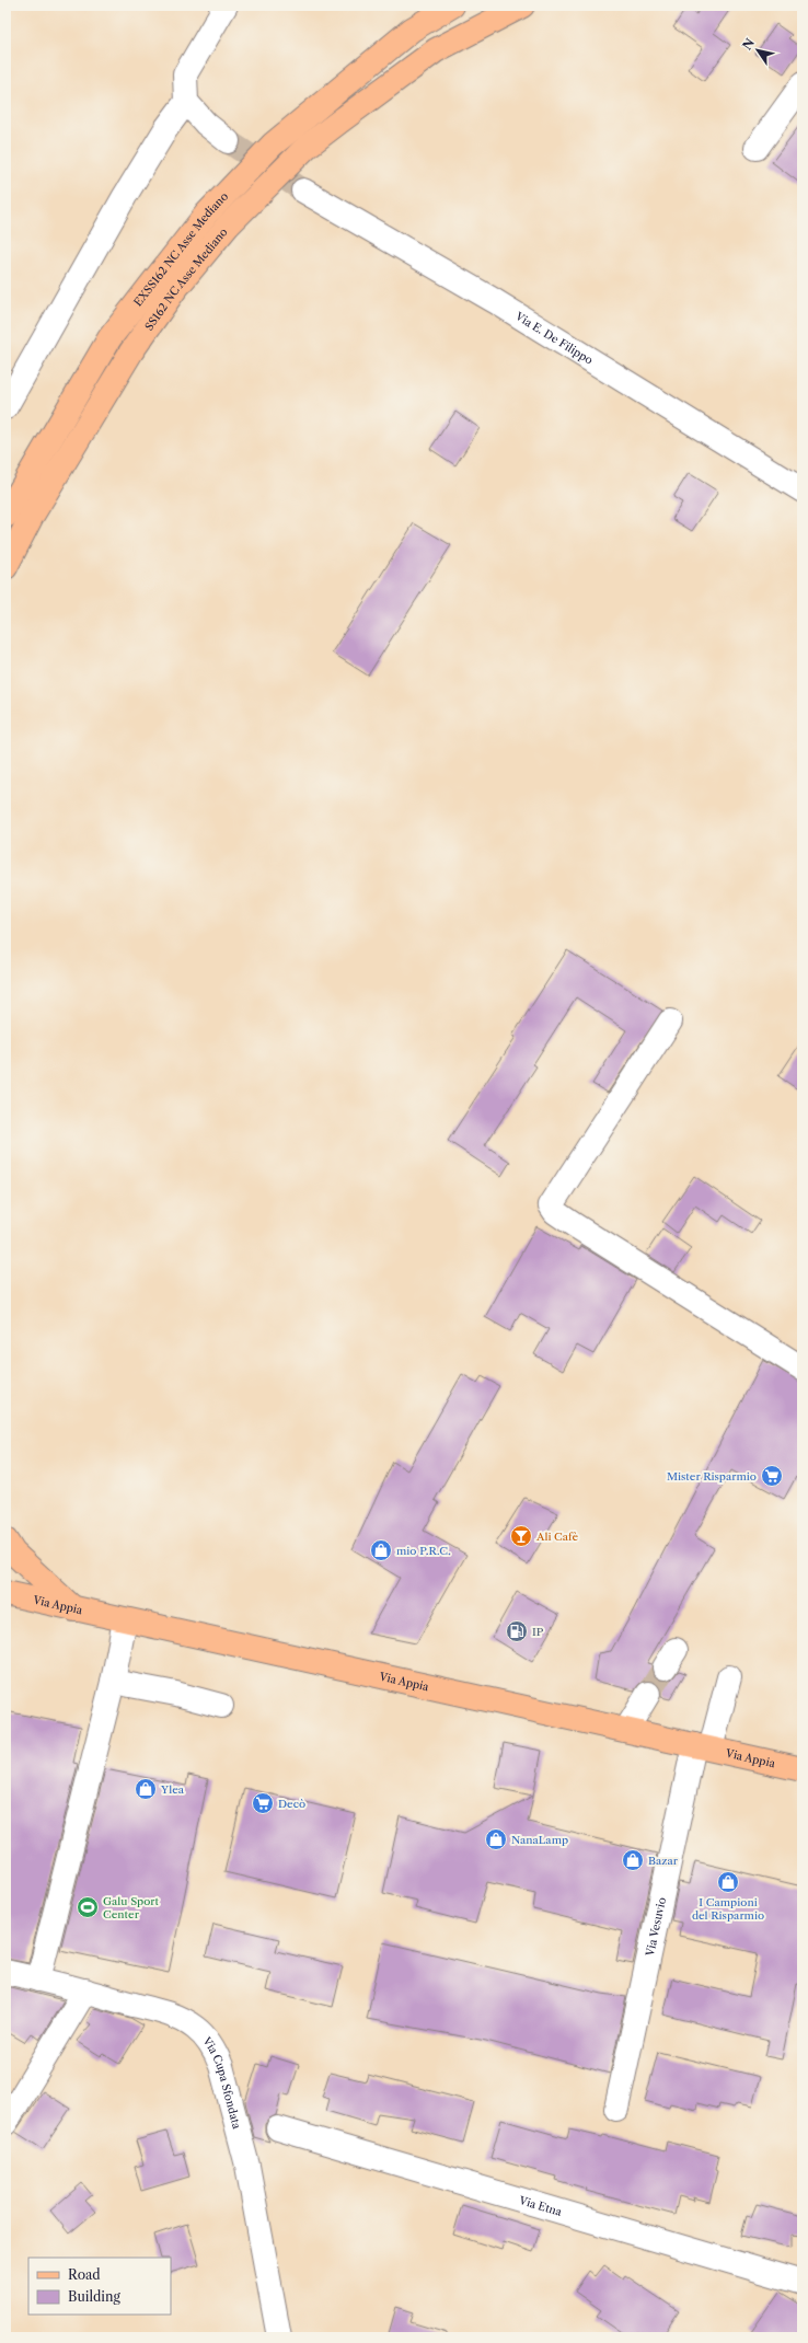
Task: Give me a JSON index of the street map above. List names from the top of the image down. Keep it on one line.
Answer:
{"streets":{"main road":["EXSS162 NC Asse Mediano","SS162 NC Asse Mediano","Via Appia"],"street":["Via E. De Filippo","Via Vesuvio","Via Cupa Sfondata","Via Etna"]},"crossings":[["Via Appia","Via Vesuvio"]],"places":{"supermarket":["Mister Risparmio","Decò"],"bar":["Ali Cafè"],"shop":["mio P.R.C.","Ylea","NanaLamp","Bazar","I Campioni del Risparmio"],"fuel station":["IP"],"sports":["Galu Sport Center"]},"legend":["Road","Building"],"north":"top left"}
